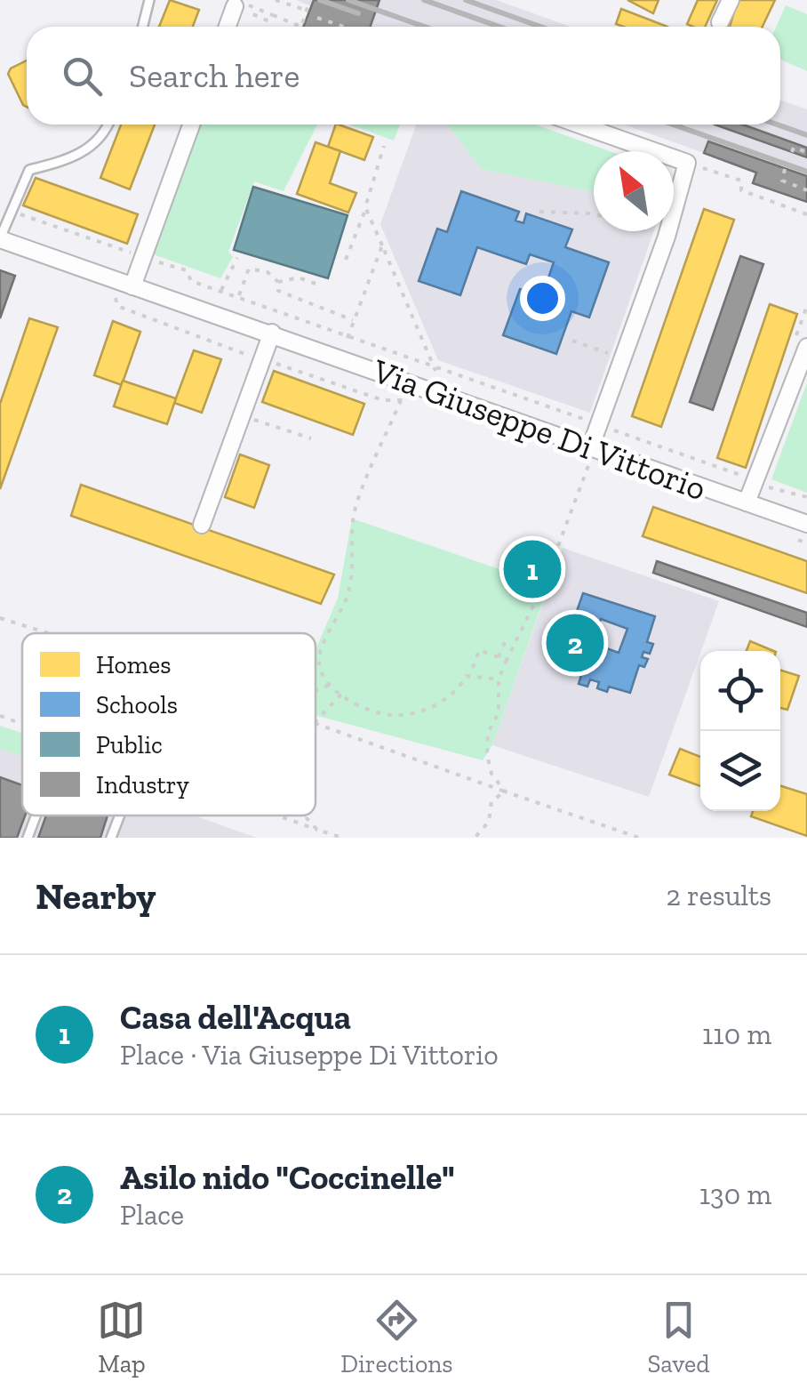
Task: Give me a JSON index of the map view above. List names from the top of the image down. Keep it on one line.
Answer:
{"streets":{"street":["Via Giuseppe Di Vittorio"]},"legend":["Homes","Schools","Public","Industry"],"north":"top left","page":{"search":"Search here","pins":["1","2"],"heading":["Nearby","2 results"],"list":[{"mark":"1","name":"Casa dell'Acqua","note":"Place · Via Giuseppe Di Vittorio","value":"110 m"},{"mark":"2","name":"Asilo nido \"Coccinelle\"","note":"Place","value":"130 m"}],"nav":["Map","Directions","Saved"]}}
